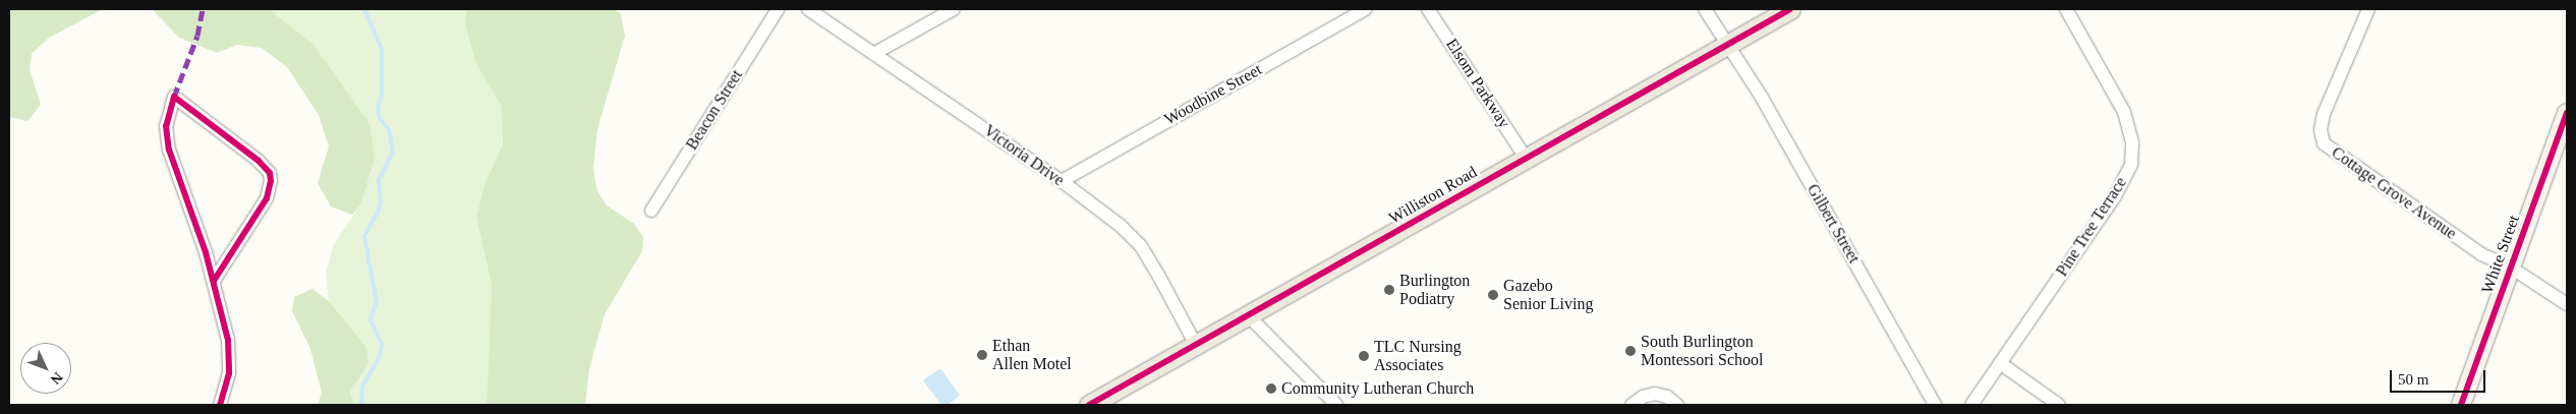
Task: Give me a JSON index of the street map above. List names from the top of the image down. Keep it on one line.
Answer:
{"streets":{"main road":["Williston Road"],"street":["Elsom Parkway","Woodbine Street","Beacon Street","Victoria Drive","Cottage Grove Avenue","Gilbert Street","Pine Tree Terrace","White Street"]},"crossings":[["Elsom Parkway","Williston Road"],["Woodbine Street","Victoria Drive"],["Victoria Drive","Williston Road"],["Cottage Grove Avenue","White Street"],["Williston Road","Gilbert Street"]],"places":["Burlington Podiatry","Gazebo Senior Living","South Burlington Montessori School","Ethan Allen Motel","TLC Nursing Associates","Community Lutheran Church"],"scale_bar":"50 m","north":"bottom right"}
